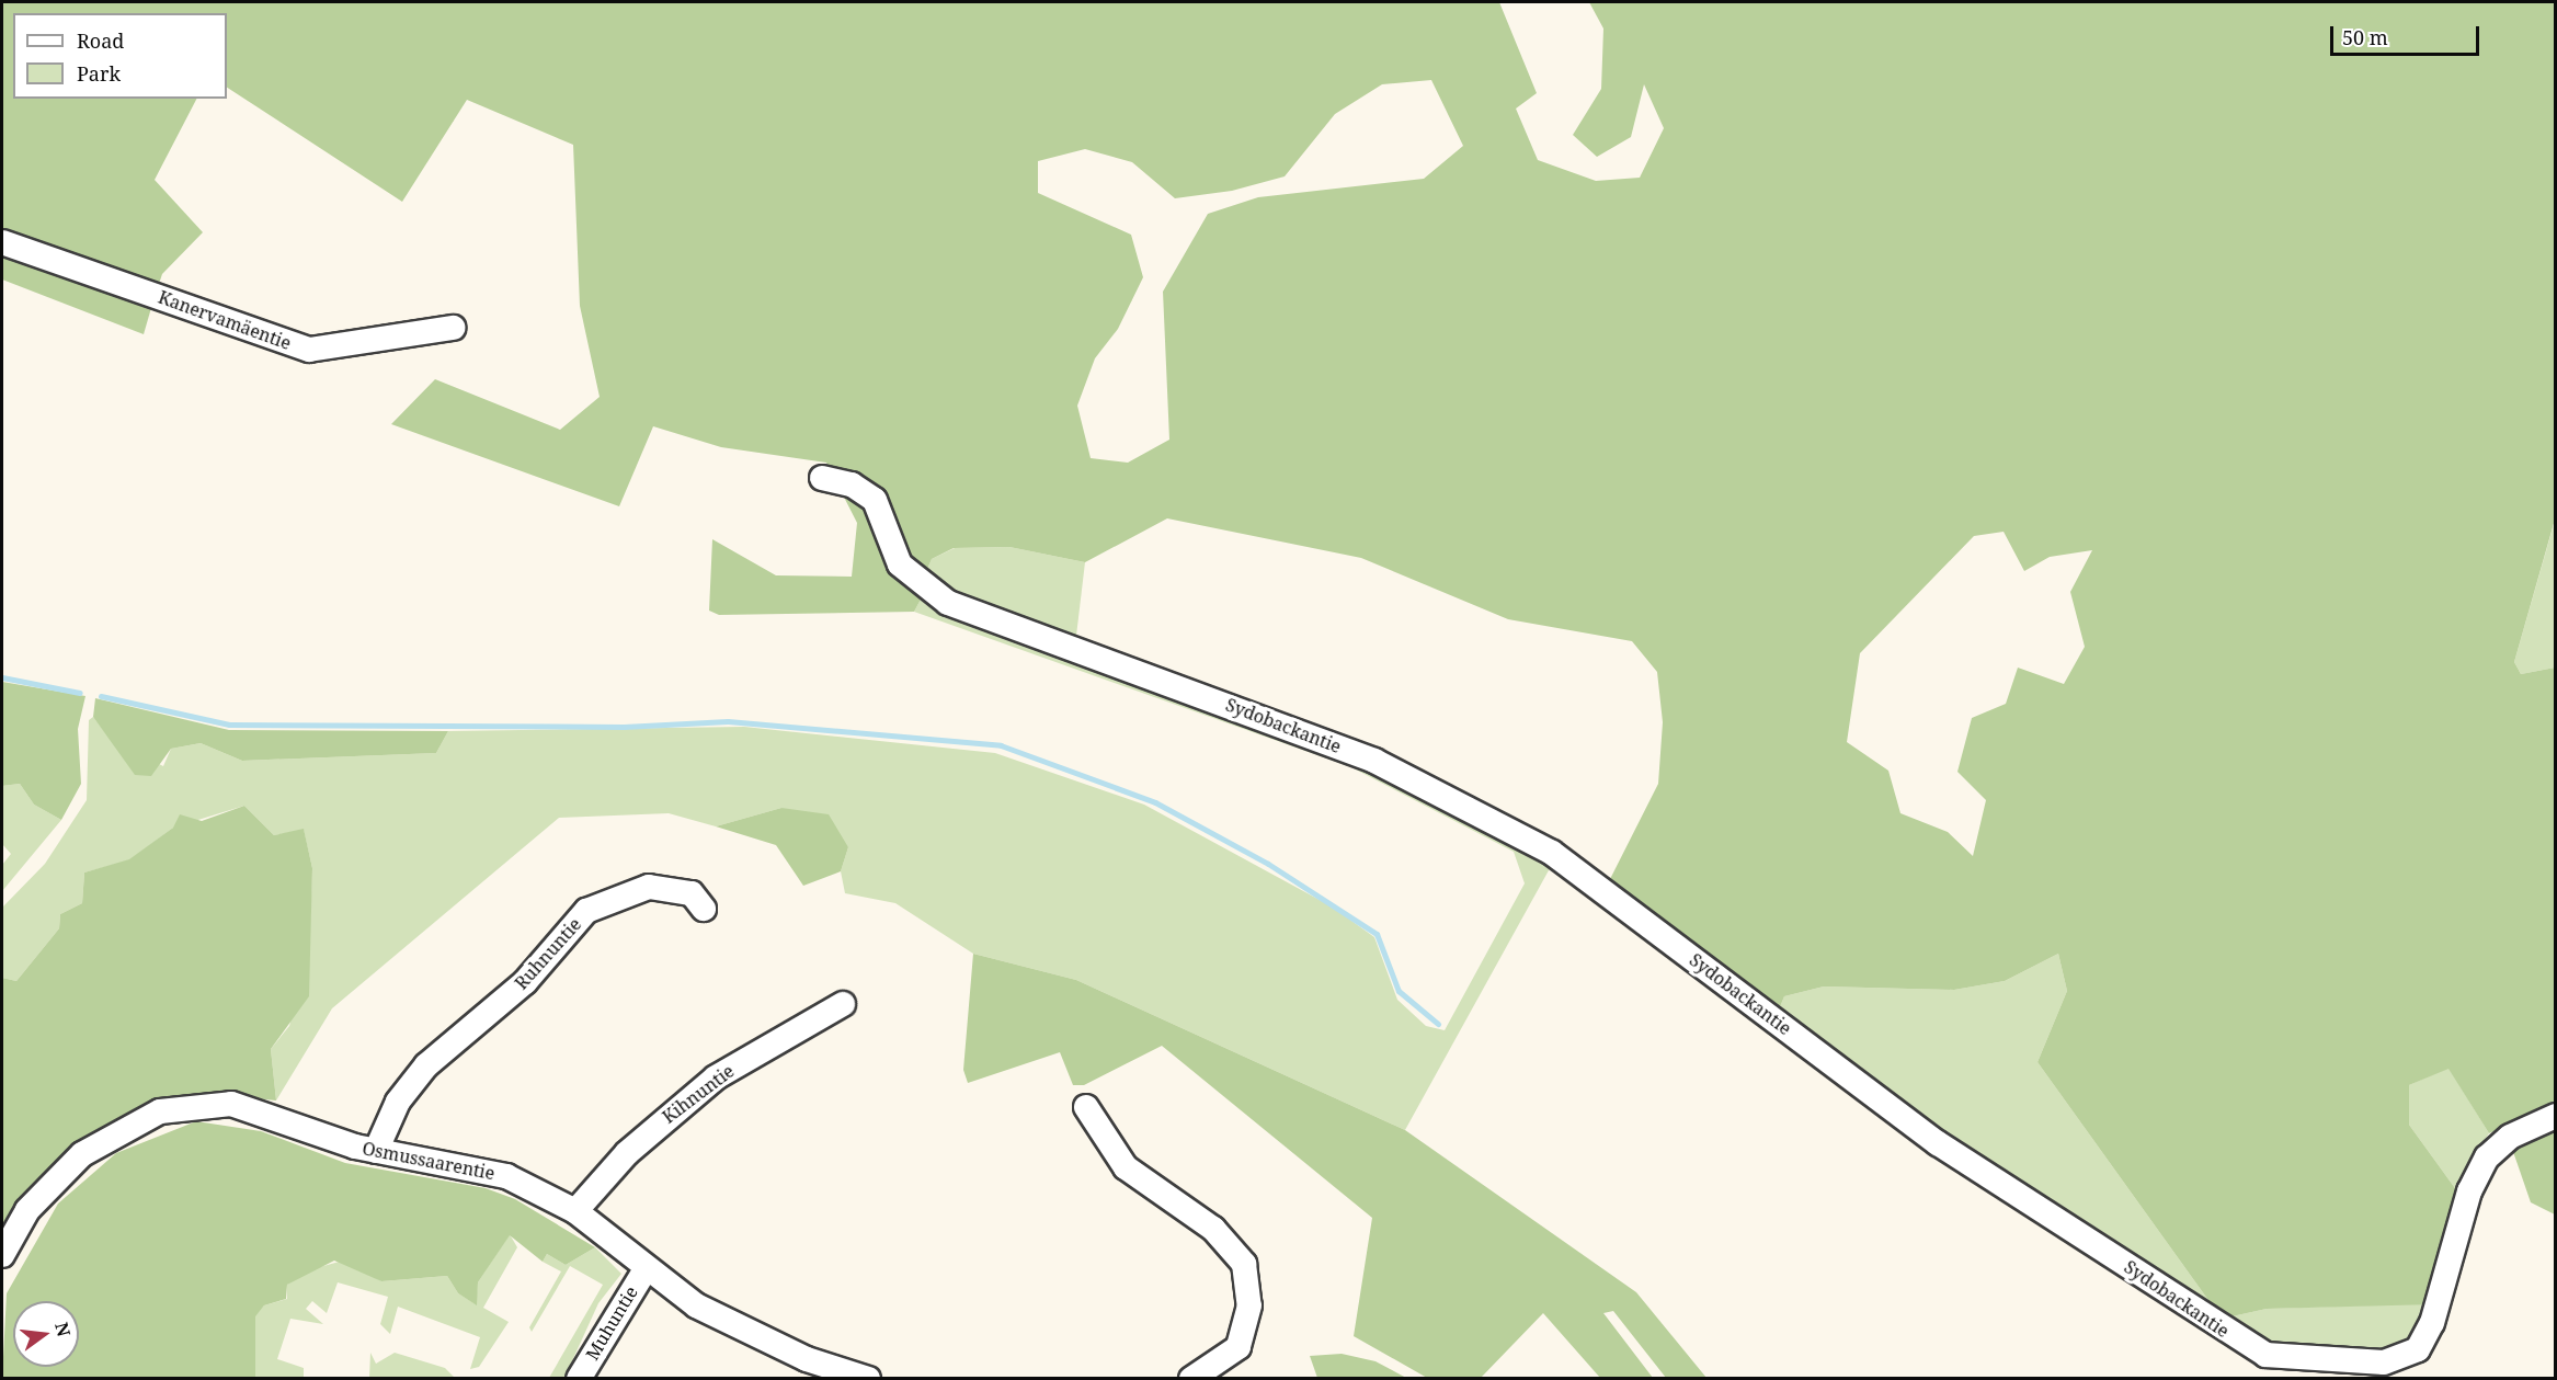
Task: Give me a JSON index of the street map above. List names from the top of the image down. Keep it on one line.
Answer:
{"streets":{"street":["Kanervamäentie","Sydobackantie","Ruhnuntie","Kihnuntie","Osmussaarentie","Muhuntie"]},"crossings":[["Ruhnuntie","Osmussaarentie"],["Kihnuntie","Osmussaarentie"],["Osmussaarentie","Muhuntie"]],"legend":["Road","Park"],"scale_bar":"50 m","north":"right"}
